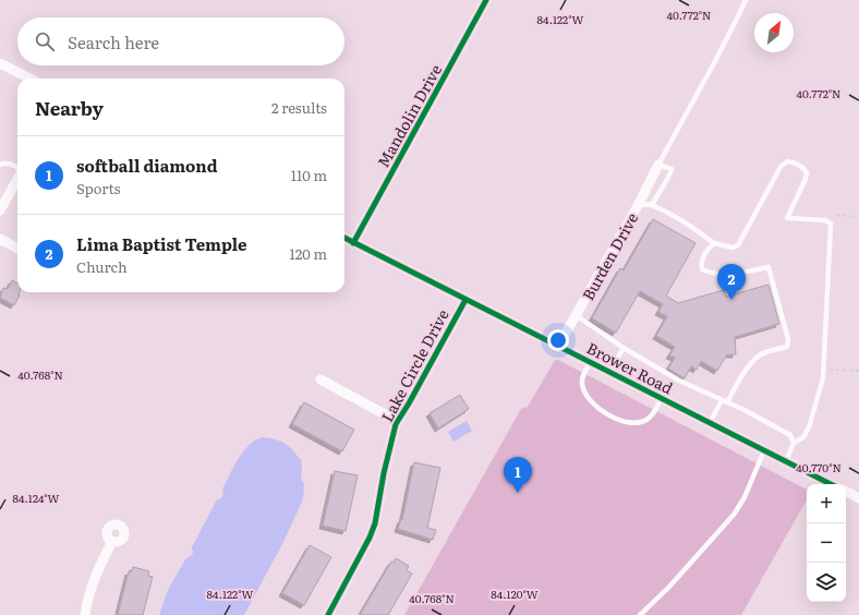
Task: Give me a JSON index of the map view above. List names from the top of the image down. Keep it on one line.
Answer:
{"streets":{"street":["Mandolin Drive","Burden Drive","Lake Circle Drive","Brower Road"]},"crossings":[["Mandolin Drive","Brower Road"],["Burden Drive","Brower Road"],["Lake Circle Drive","Brower Road"]],"north":"top right","page":{"search":"Search here","heading":["Nearby","2 results"],"list":[{"mark":"1","name":"softball diamond","note":"Sports","value":"110 m"},{"mark":"2","name":"Lima Baptist Temple","note":"Church","value":"120 m"}],"pins":["2","1"],"map_buttons":["+","−"]},"coordinates":["40.772°N","84.122°W","40.768°N","40.770°N","84.124°W","84.120°W"]}
